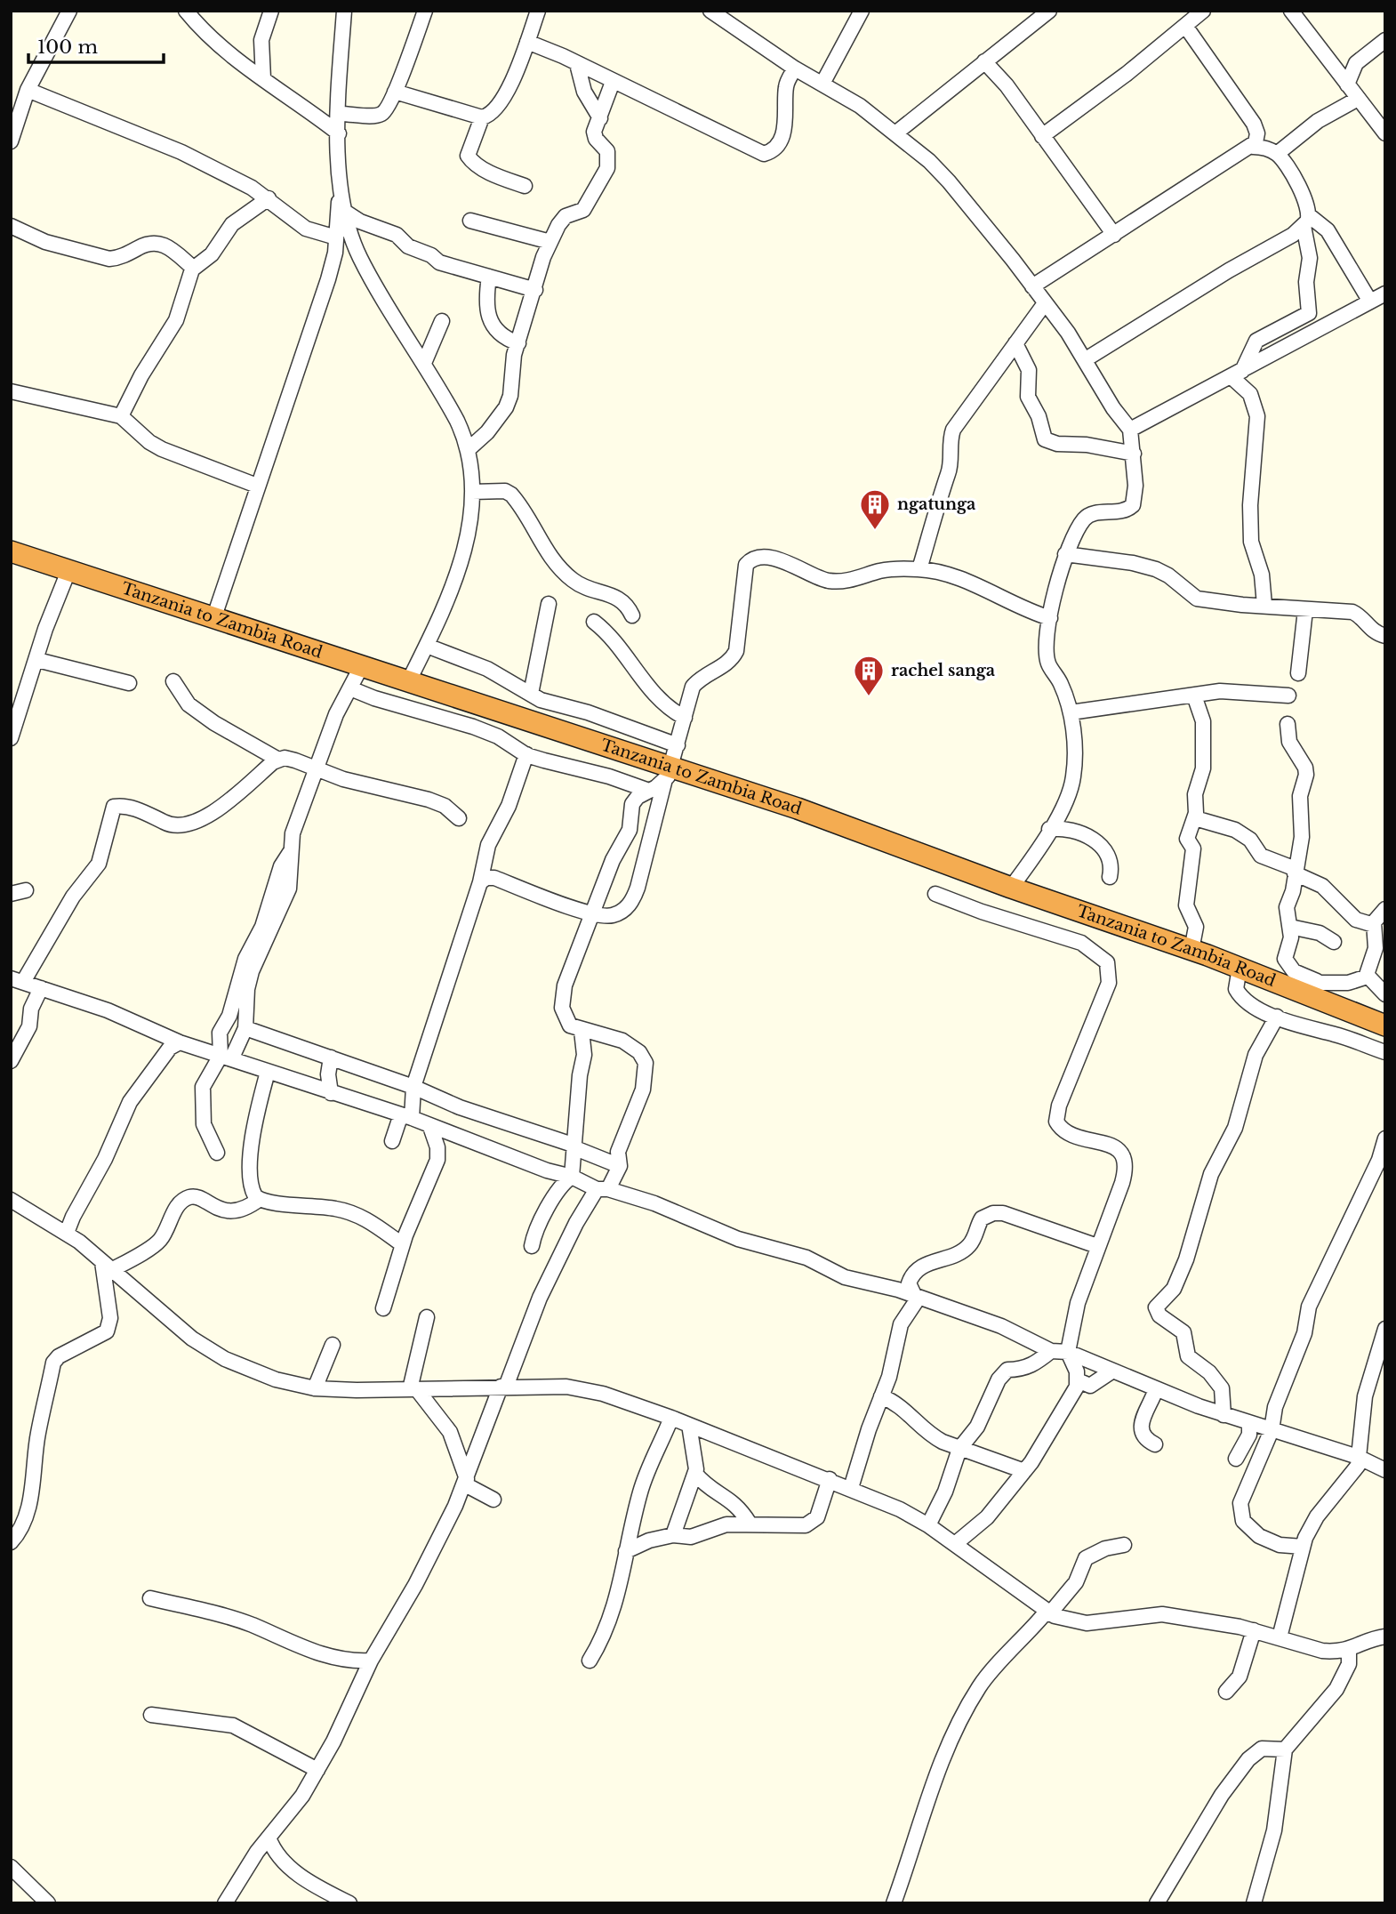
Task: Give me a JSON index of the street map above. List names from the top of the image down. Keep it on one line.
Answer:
{"streets":{"highway":["Tanzania to Zambia Road"]},"places":{"building":["ngatunga","rachel sanga"]},"scale_bar":"100 m"}
